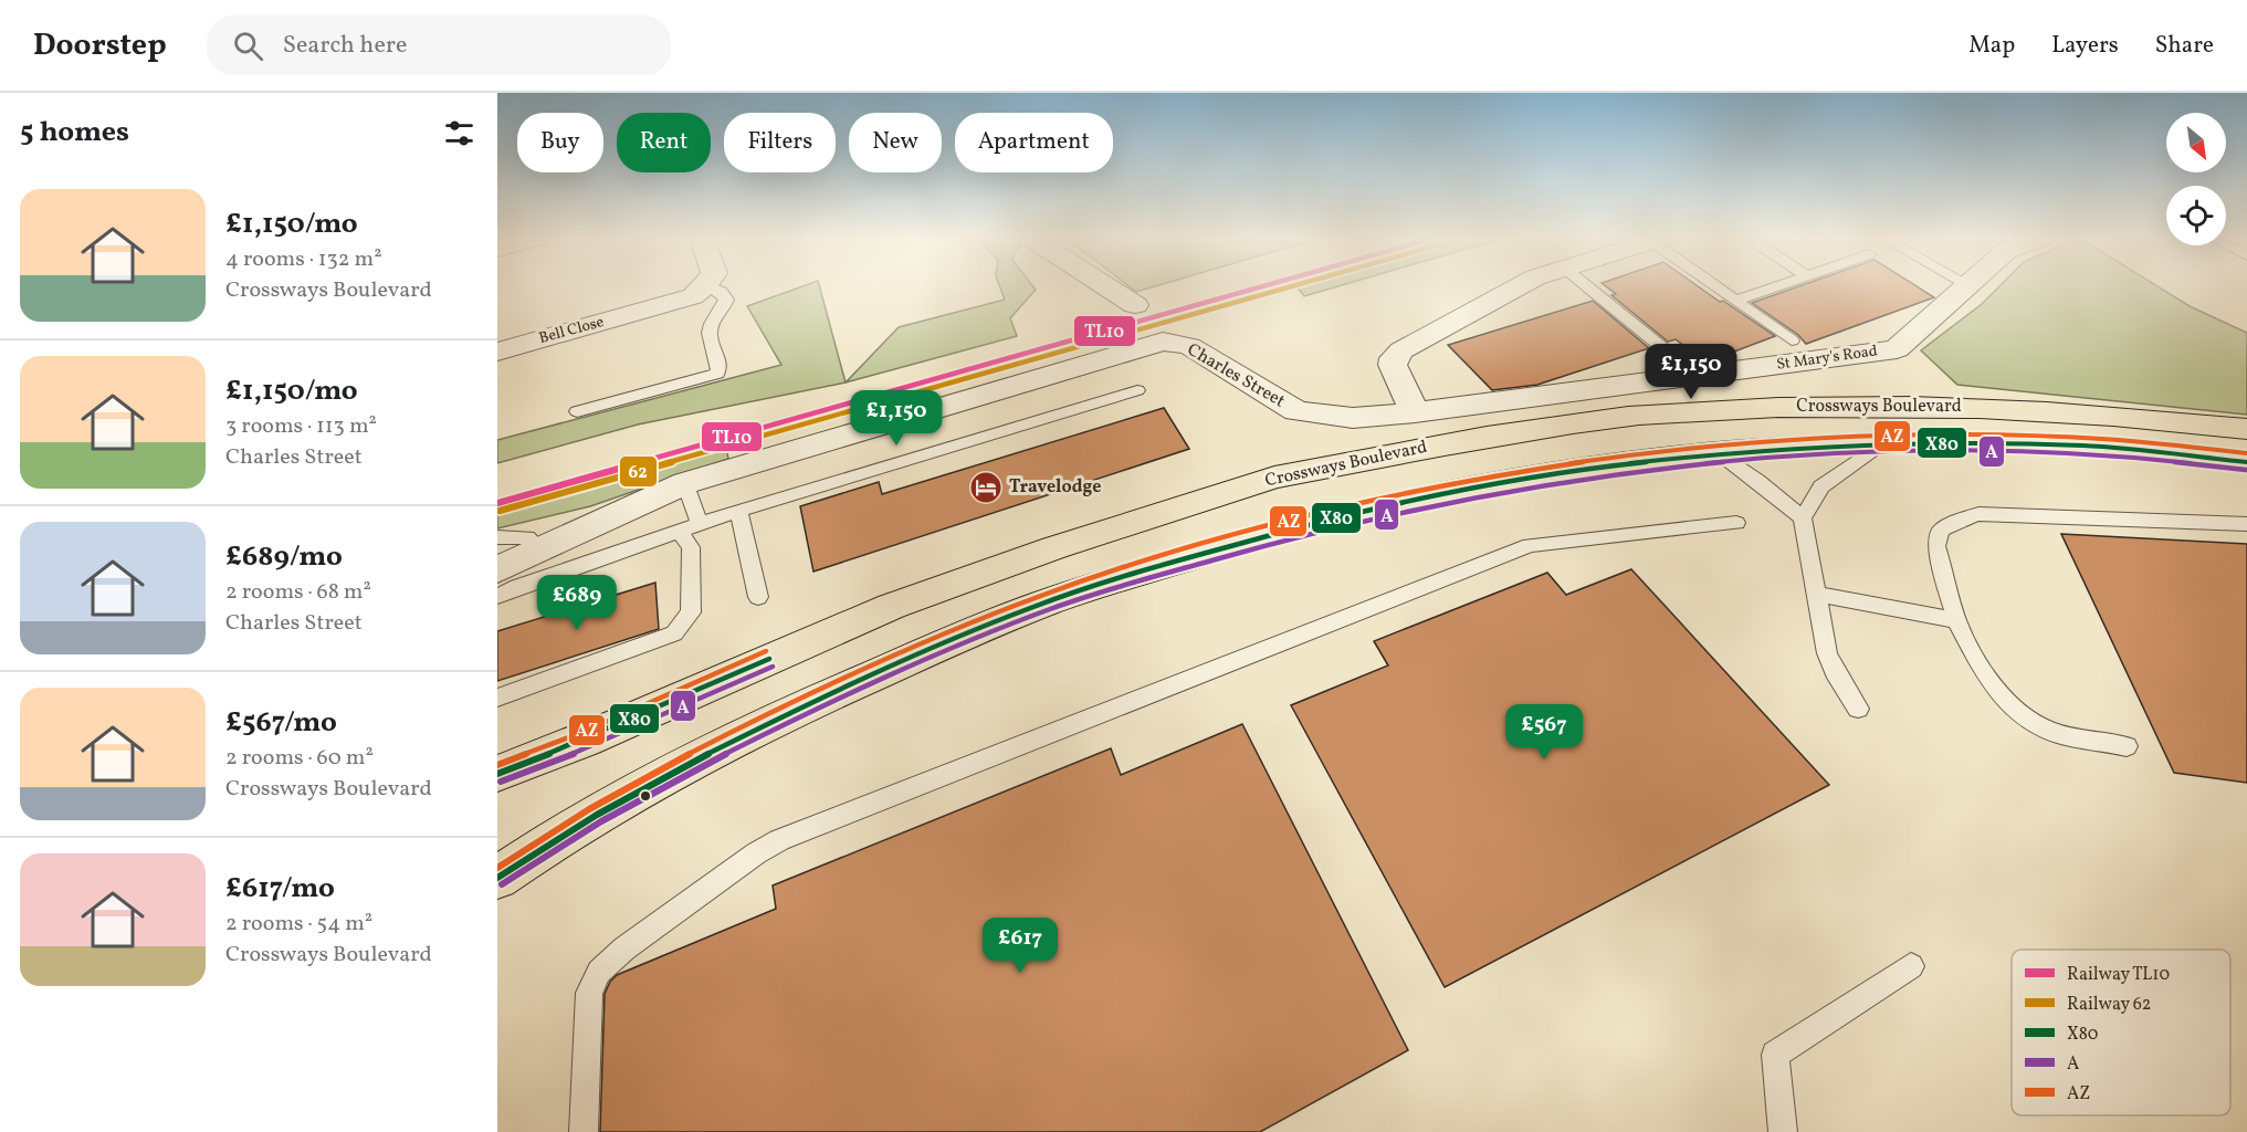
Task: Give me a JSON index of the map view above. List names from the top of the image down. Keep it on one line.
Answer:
{"streets":{"main road":["Crossways Boulevard"],"street":["Bell Close","St Mary's Road","Charles Street"]},"crossings":[["St Mary's Road","Charles Street"]],"places":{"hotel":["Travelodge"]},"lines":["rail line TL10","rail line 62","transit line AZ","transit line X80","transit line A"],"legend":["Railway TL10","Railway 62","X80","A","AZ"],"north":"bottom right","page":{"header":"Doorstep","search":"Search here","nav":["Map","Layers","Share"],"heading":"5 homes","chip":["Buy","Rent","Filters","New","Apartment"],"list":[{"name":"£1,150/mo","note":"4 rooms · 132 m² · Crossways Boulevard"},{"name":"£1,150/mo","note":"3 rooms · 113 m² · Charles Street"},{"name":"£689/mo","note":"2 rooms · 68 m² · Charles Street"},{"name":"£567/mo","note":"2 rooms · 60 m² · Crossways Boulevard"},{"name":"£617/mo","note":"2 rooms · 54 m² · Crossways Boulevard"}],"price":["£1,150","£1,150","£689","£567","£617"]}}
